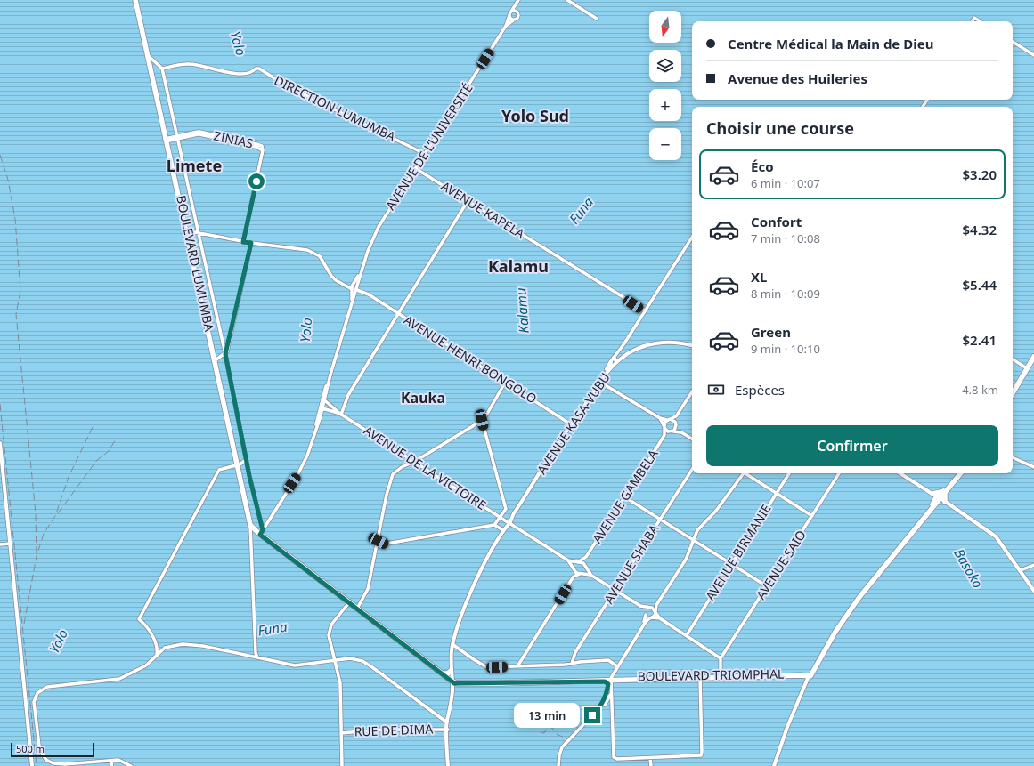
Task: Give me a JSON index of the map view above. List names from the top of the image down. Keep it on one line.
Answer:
{"streets":{"highway":["BOULEVARD LUMUMBA","BOULEVARD TRIOMPHAL"],"main road":["AVENUE KASA-VUBU"],"street":["DIRECTION LUMUMBA","ZINIAS","AVENUE DE L’UNIVERSITÉ","AVENUE KAPELA","AVENUE HENRI BONGOLO","AVENUE DE LA VICTOIRE","AVENUE GAMBELA","AVENUE BIRMANIE","AVENUE SHABA","AVENUE SAIO","RUE DE DIMA"]},"crossings":[["DIRECTION LUMUMBA","AVENUE DE L’UNIVERSITÉ"],["AVENUE DE L’UNIVERSITÉ","AVENUE KAPELA"],["AVENUE DE L’UNIVERSITÉ","BOULEVARD LUMUMBA"],["AVENUE DE L’UNIVERSITÉ","AVENUE HENRI BONGOLO"],["AVENUE HENRI BONGOLO","AVENUE KASA-VUBU"],["AVENUE KASA-VUBU","AVENUE DE LA VICTOIRE"],["AVENUE KASA-VUBU","BOULEVARD TRIOMPHAL"],["AVENUE KASA-VUBU","RUE DE DIMA"]],"districts":["Yolo Sud","Limete","Kalamu","Kauka"],"water":["Yolo","Funa","Kalamu","Basoko"],"scale_bar":"500 m","north":"bottom","page":{"map_buttons":["+","−"],"banner":["Centre Médical la Main de Dieu","Avenue des Huileries"],"heading":"Choisir une course","list":[{"name":"Éco","note":"6 min · 10:07","value":"$3.20"},{"name":"Confort","note":"7 min · 10:08","value":"$4.32"},{"name":"XL","note":"8 min · 10:09","value":"$5.44"},{"name":"Green","note":"9 min · 10:10","value":"$2.41"}],"pay":["Espèces","4.8 km"],"buttons":"Confirmer","bubble":"13 min","scale":"500 m"}}
